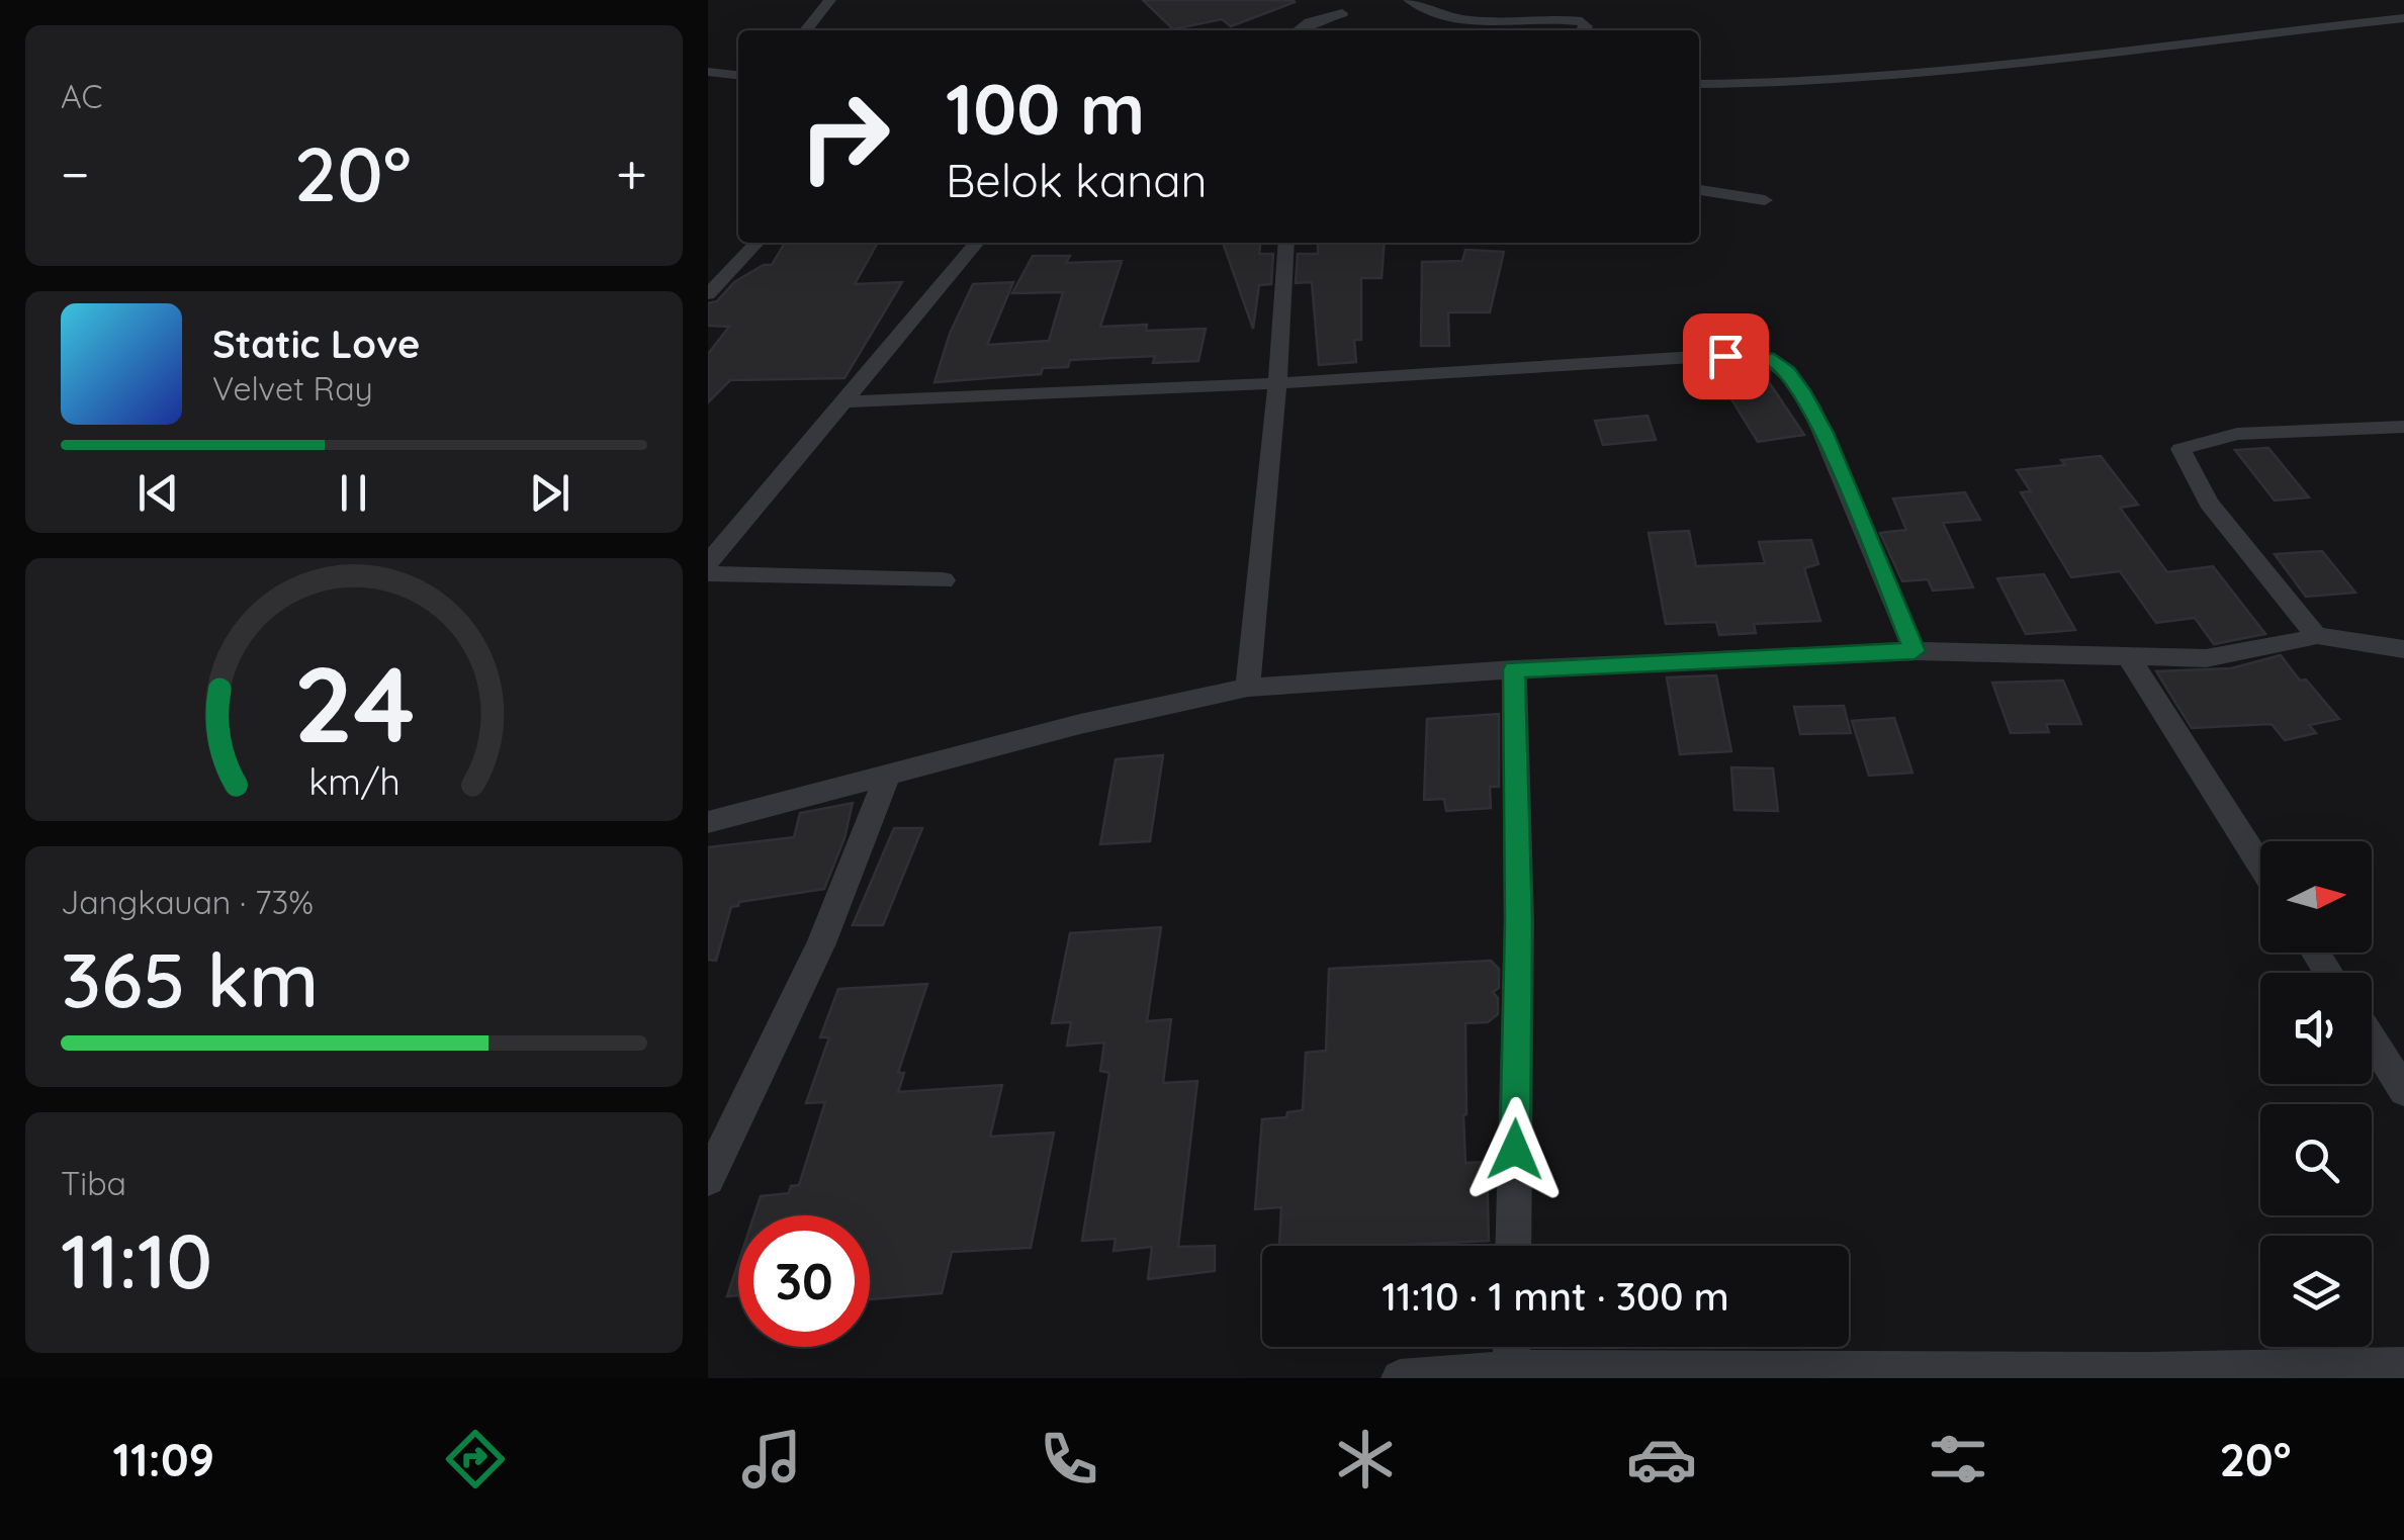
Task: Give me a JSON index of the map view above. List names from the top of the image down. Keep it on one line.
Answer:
{"north":"right","page":{"tile":["AC",["Jangkauan · 73%","365 km"],["Tiba","11:10"]],"turn":["100 m","Belok kanan"],"heat":["−","20°","+"],"song":["Static Love","Velvet Ray"],"limit":"30","trip":"11:10 · 1 mnt · 300 m","tabs":["11:09","20°"],"gauge":["24","km/h"]}}
